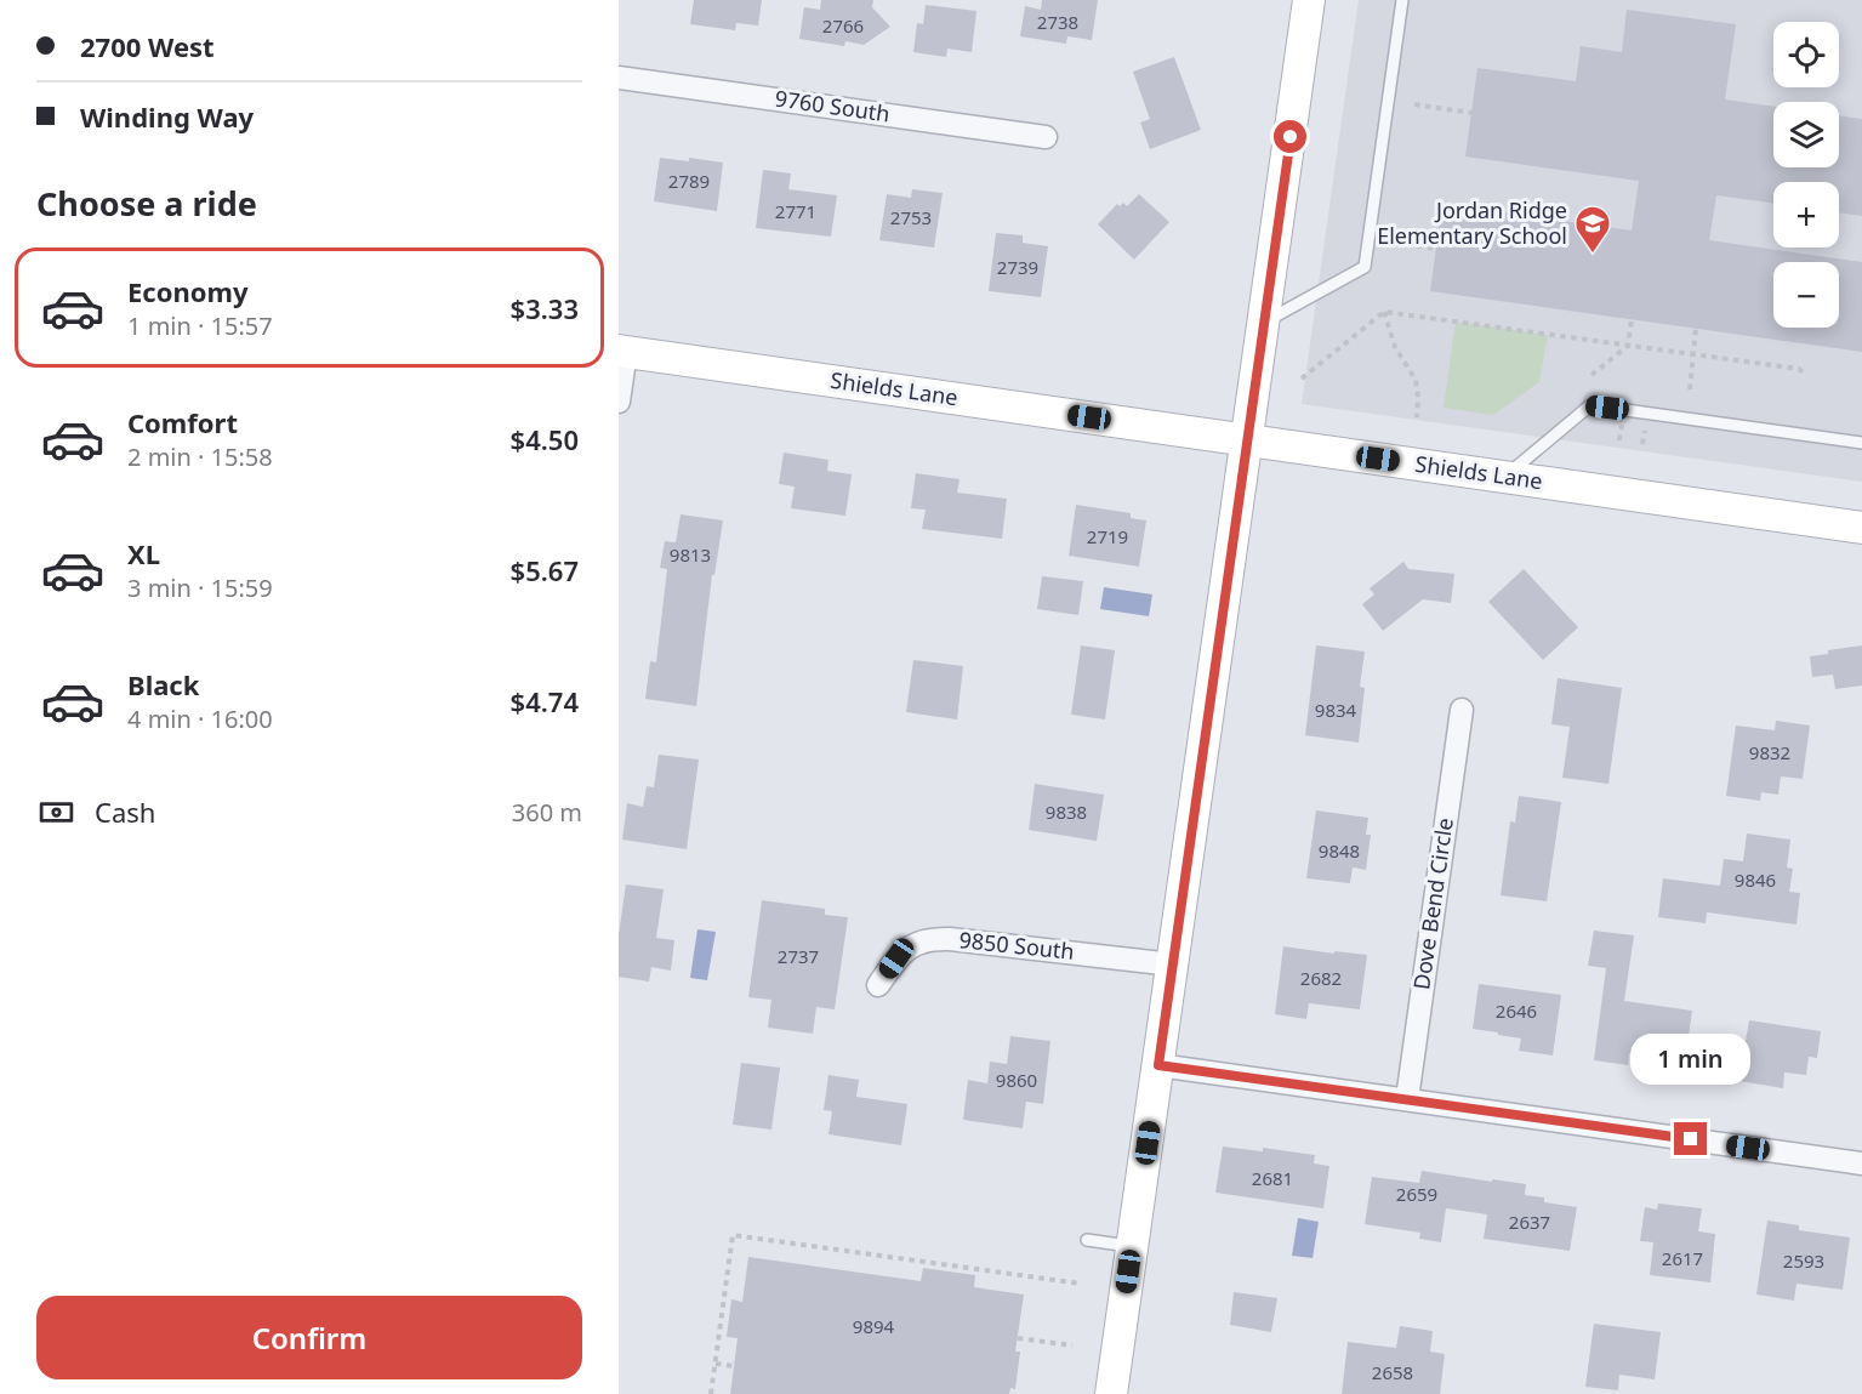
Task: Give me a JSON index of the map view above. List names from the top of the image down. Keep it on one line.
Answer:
{"streets":{"main road":["Shields Lane"],"street":["9760 South","Dove Bend Circle","9850 South"]},"places":{"school or university":["Jordan Ridge Elementary School"]},"house_numbers":["2738","2766","2789","2771","2753","2739","2719","9813","9834","9832","9838","9848","9846","2737","2682","2646","9860","2681","2659","2637","2617","2593","9894","2658"],"page":{"banner":["2700 West","Winding Way"],"map_buttons":["+","−"],"heading":"Choose a ride","list":[{"name":"Economy","note":"1 min · 15:57","value":"$3.33"},{"name":"Comfort","note":"2 min · 15:58","value":"$4.50"},{"name":"XL","note":"3 min · 15:59","value":"$5.67"},{"name":"Black","note":"4 min · 16:00","value":"$4.74"}],"pay":["Cash","360 m"],"bubble":"1 min","buttons":"Confirm"}}
